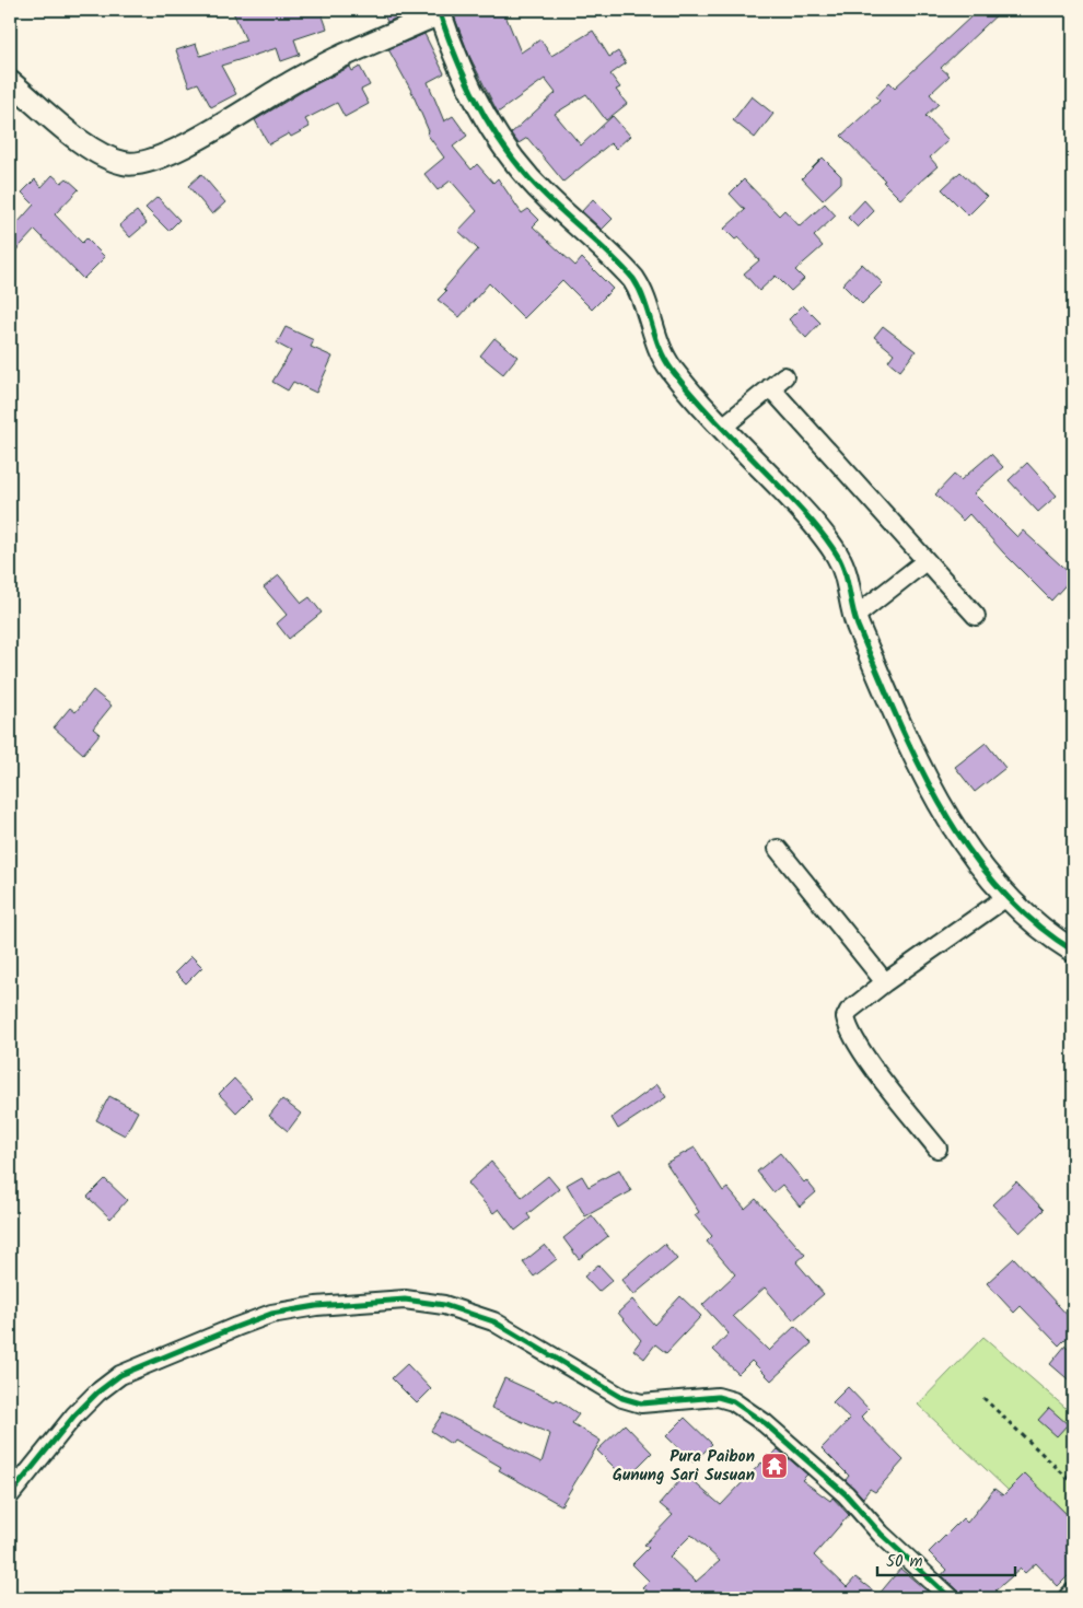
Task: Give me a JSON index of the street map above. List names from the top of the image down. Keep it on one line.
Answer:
{"places":{"temple":["Pura Paibon Gunung Sari Susuan"]},"scale_bar":"50 m"}
